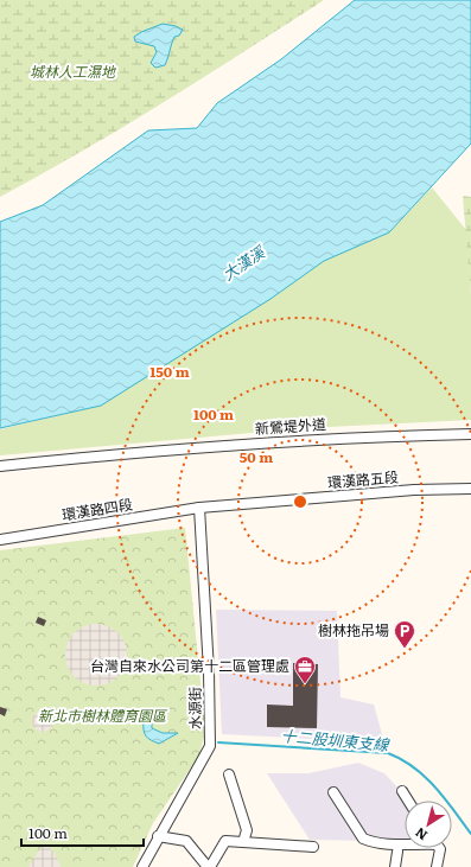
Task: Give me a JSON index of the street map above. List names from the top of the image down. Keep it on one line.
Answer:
{"streets":{"street":["新鶯堤外道","環漢路五段","環漢路四段","水源街"]},"crossings":[["環漢路五段","環漢路四段"],["環漢路五段","水源街"],["環漢路四段","水源街"]],"water":["大漢溪","十二股圳東支線"],"parks":["城林人工濕地","新北市樹林體育園區"],"places":{"parking":["樹林拖吊場"],"office":["台灣自來水公司第十二區管理處"]},"scale_bar":"100 m","north":"bottom left","rings":["150 m","100 m","50 m"]}
